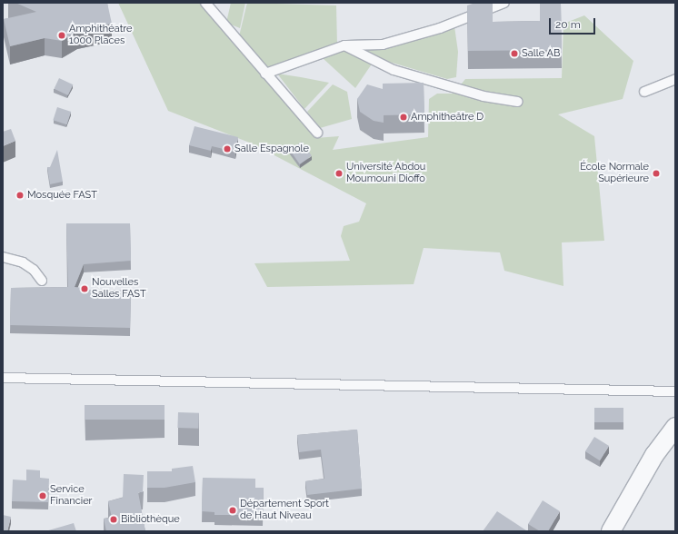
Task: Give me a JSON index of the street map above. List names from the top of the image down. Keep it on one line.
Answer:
{"places":["Amphithéatre 1000 Places","Salle AB","Amphitheâtre D","Salle Espagnole","Université Abdou Moumouni Dioffo","École Normale Supérieure","Mosquée FAST","Nouvelles Salles FAST","Service Financier","Département Sport de Haut Niveau","Bibliothèque"],"scale_bar":"20 m"}
